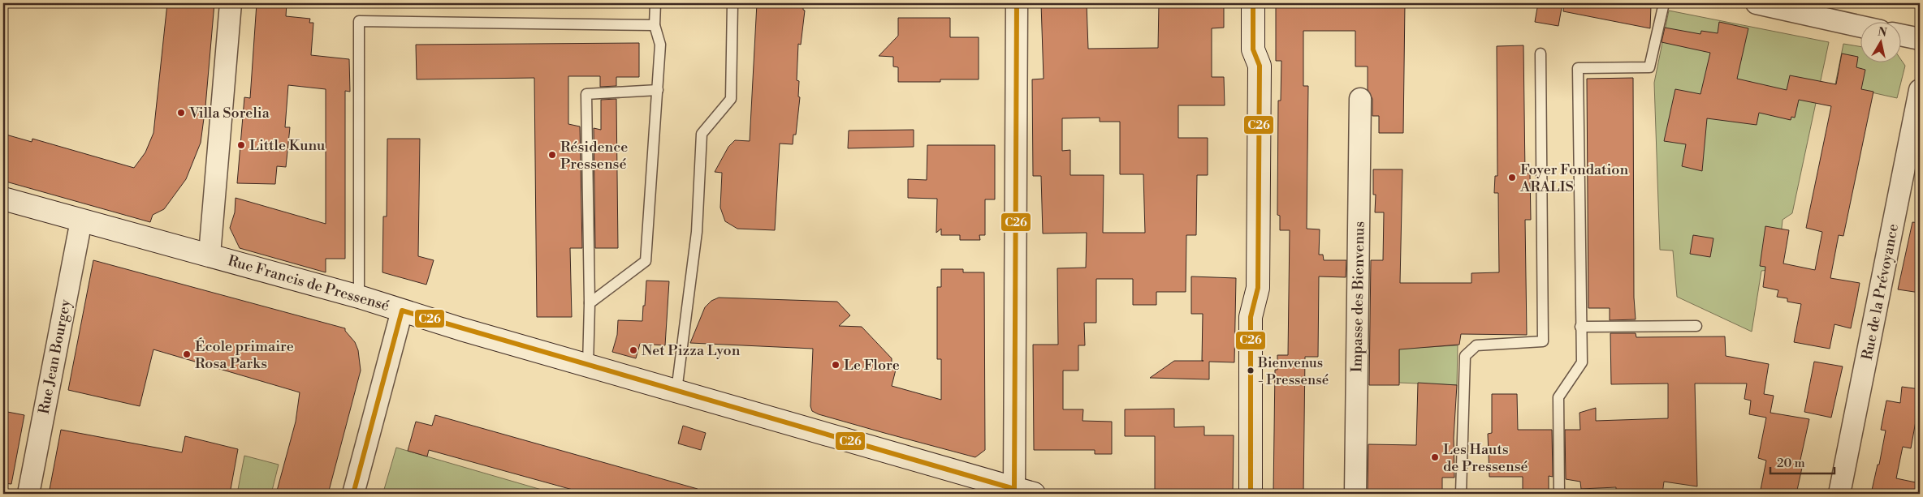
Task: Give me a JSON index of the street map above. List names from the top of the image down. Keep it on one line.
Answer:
{"streets":{"street":["Rue Francis de Pressensé","Rue de la Prévoyance","Impasse des Bienvenus","Rue Jean Bourgey"]},"crossings":[["Rue Francis de Pressensé","Rue Jean Bourgey"]],"places":["Villa Sorelia","Little Kunu","Résidence Pressensé","Foyer Fondation ARALIS","Net Pizza Lyon","École primaire Rosa Parks","Le Flore","Bienvenus - Pressensé","Les Hauts de Pressensé"],"lines":["transit line C26"],"scale_bar":"20 m","north":"top"}
